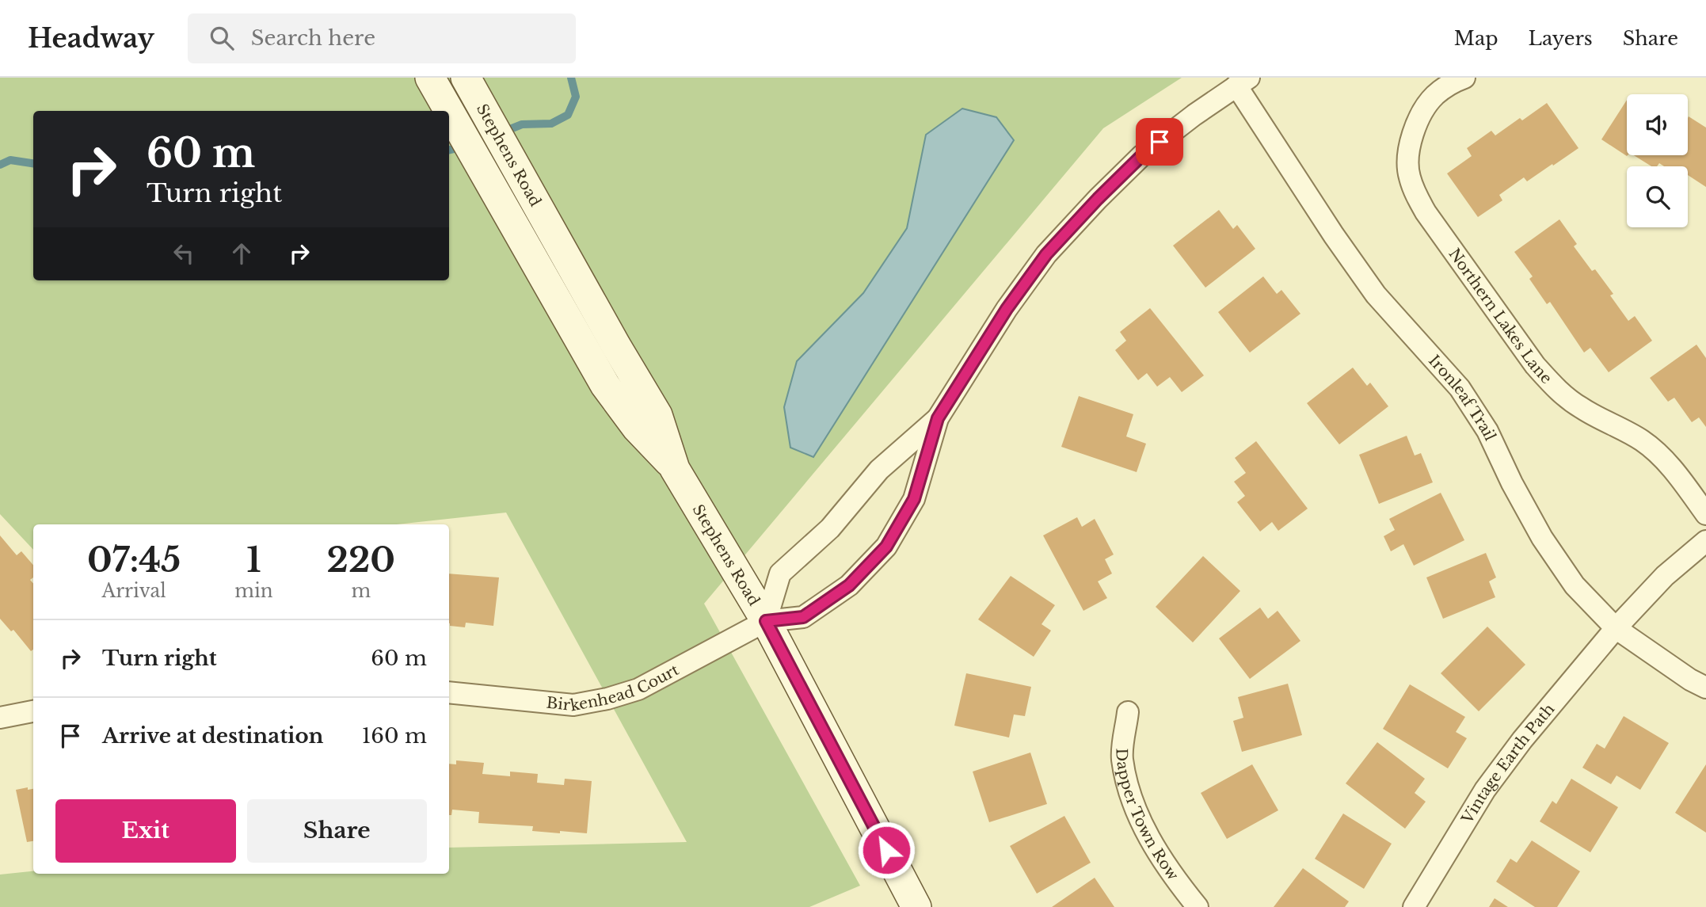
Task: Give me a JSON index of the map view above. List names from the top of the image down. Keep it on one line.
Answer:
{"streets":{"street":["Stephens Road","Northern Lakes Lane","Ironleaf Trail","Birkenhead Court","Vintage Earth Path","Dapper Town Row"]},"crossings":[["Stephens Road","Birkenhead Court"],["Ironleaf Trail","Vintage Earth Path"]],"page":{"header":"Headway","search":"Search here","nav":["Map","Layers","Share"],"turn":["60 m","Turn right"],"eta":["07:45","Arrival","1","min","220","m"],"list":[{"name":"Turn right","value":"60 m"},{"name":"Arrive at destination","value":"160 m"}],"buttons":["Exit","Share"]}}
